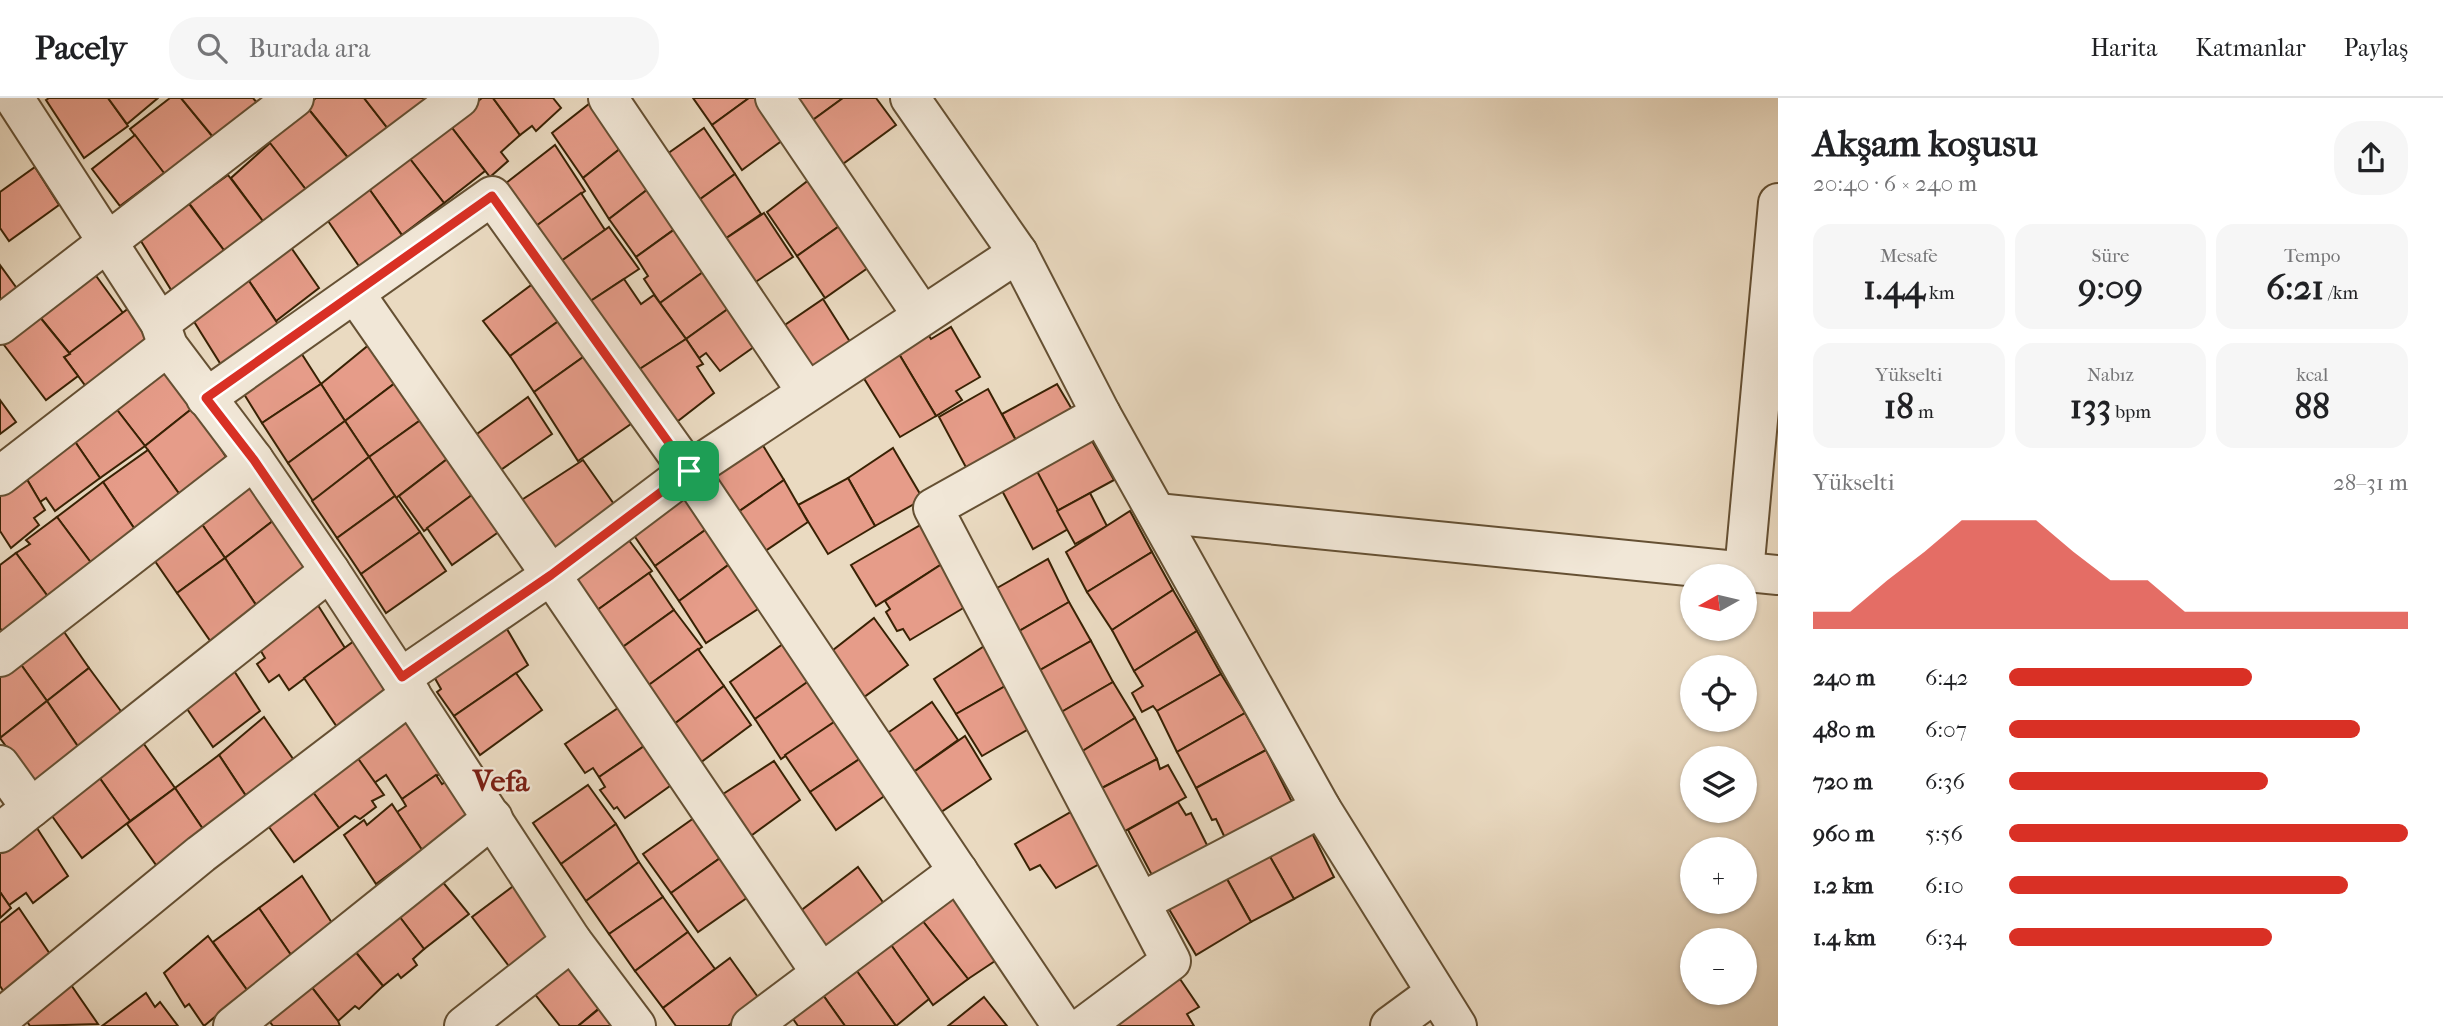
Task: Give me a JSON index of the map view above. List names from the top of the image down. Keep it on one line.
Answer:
{"districts":["Vefa"],"north":"left","page":{"header":"Pacely","search":"Burada ara","nav":["Harita","Katmanlar","Paylaş"],"heading":["Akşam koşusu","20:40 · 6 × 240 m"],"stats":[["Mesafe","1.44 km"],["Süre","9:09"],["Tempo","6:21 /km"],["Yükselti","18 m"],["Nabız","133 bpm"],["kcal","88"]],"chart":["Yükselti","28–31 m"],"map_buttons":["+","−"],"list":[{"name":"240 m","note":"6:42"},{"name":"480 m","note":"6:07"},{"name":"720 m","note":"6:36"},{"name":"960 m","note":"5:56"},{"name":"1.2 km","note":"6:10"},{"name":"1.4 km","note":"6:34"}]}}
